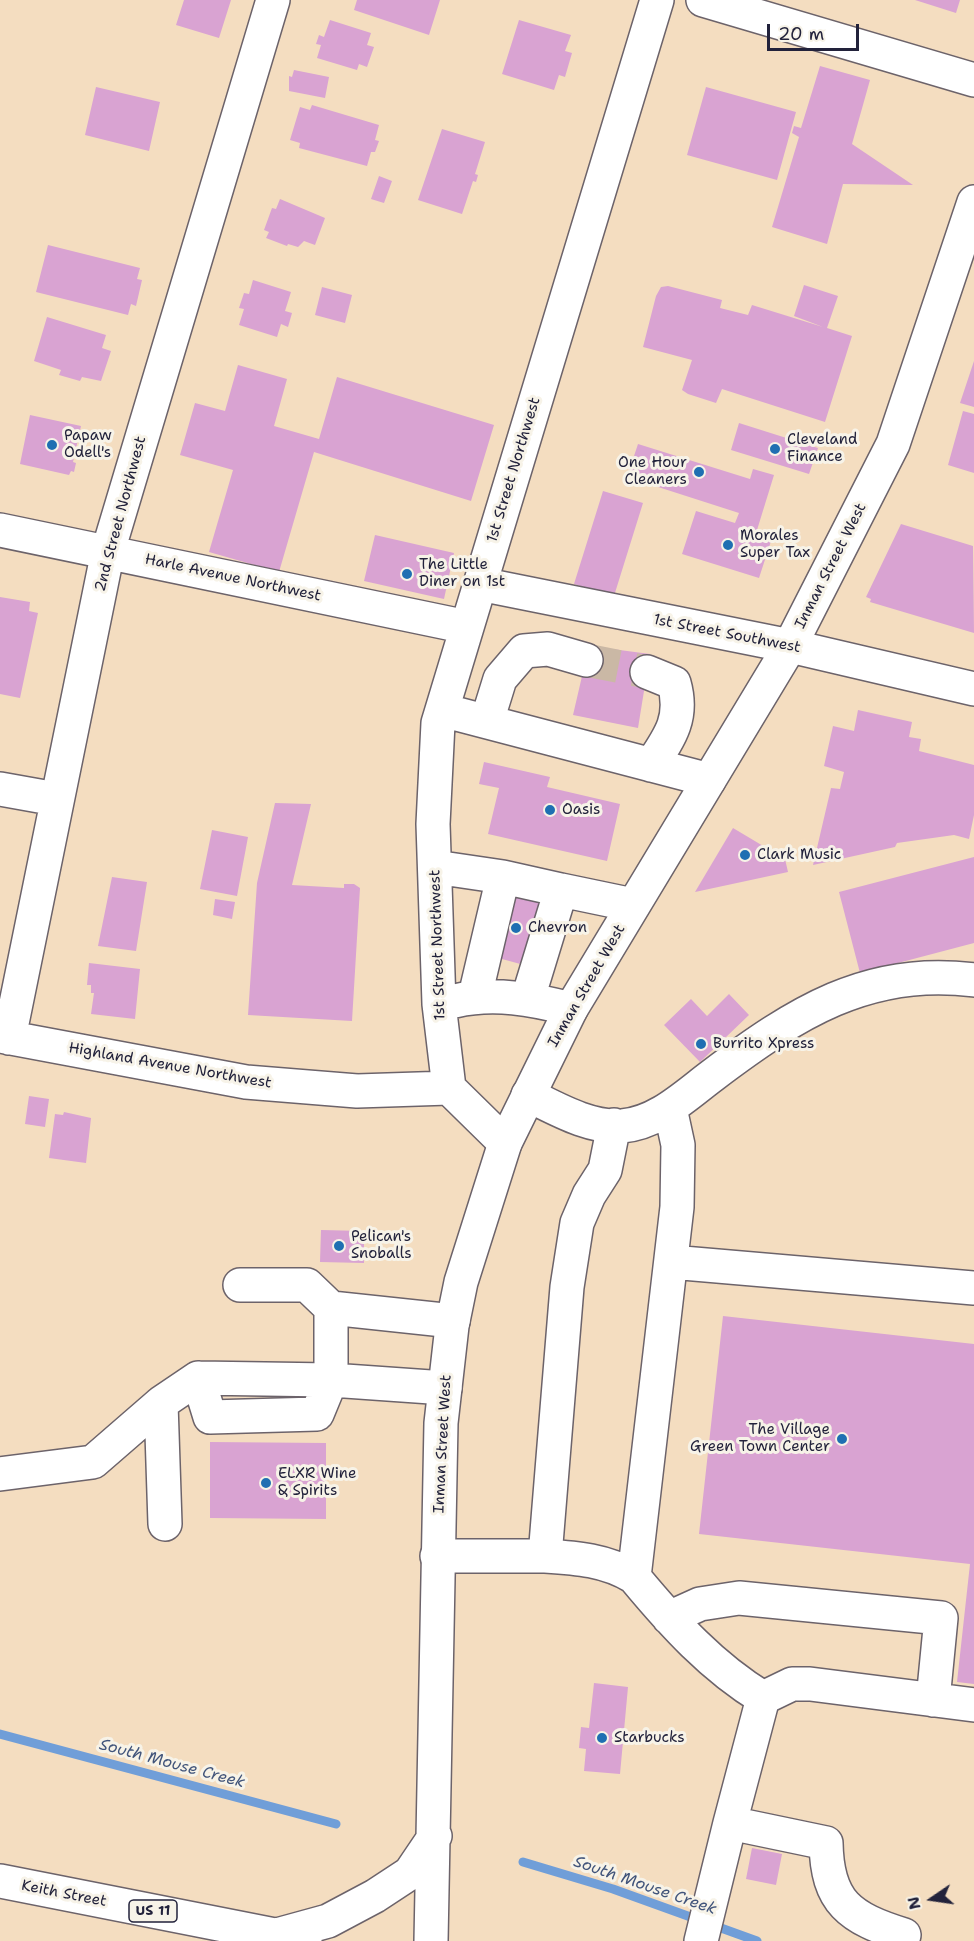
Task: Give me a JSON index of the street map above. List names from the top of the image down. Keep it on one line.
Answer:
{"streets":{"street":["1st Street Northwest","2nd Street Northwest","Inman Street West","Harle Avenue Northwest","1st Street Southwest","Highland Avenue Northwest","Keith Street","US 11"]},"crossings":[["1st Street Northwest","Harle Avenue Northwest"],["1st Street Northwest","1st Street Southwest"],["1st Street Northwest","Highland Avenue Northwest"],["2nd Street Northwest","Harle Avenue Northwest"],["2nd Street Northwest","Highland Avenue Northwest"],["Inman Street West","1st Street Southwest"]],"water":["South Mouse Creek"],"places":["Papaw Odell's","Cleveland Finance","One Hour Cleaners","Morales Super Tax","The Little Diner on 1st","Oasis","Clark Music","Chevron","Burrito Xpress","Pelican's Snoballs","The Village Green Town Center","ELXR Wine & Spirits","Starbucks"],"scale_bar":"20 m","north":"left"}
